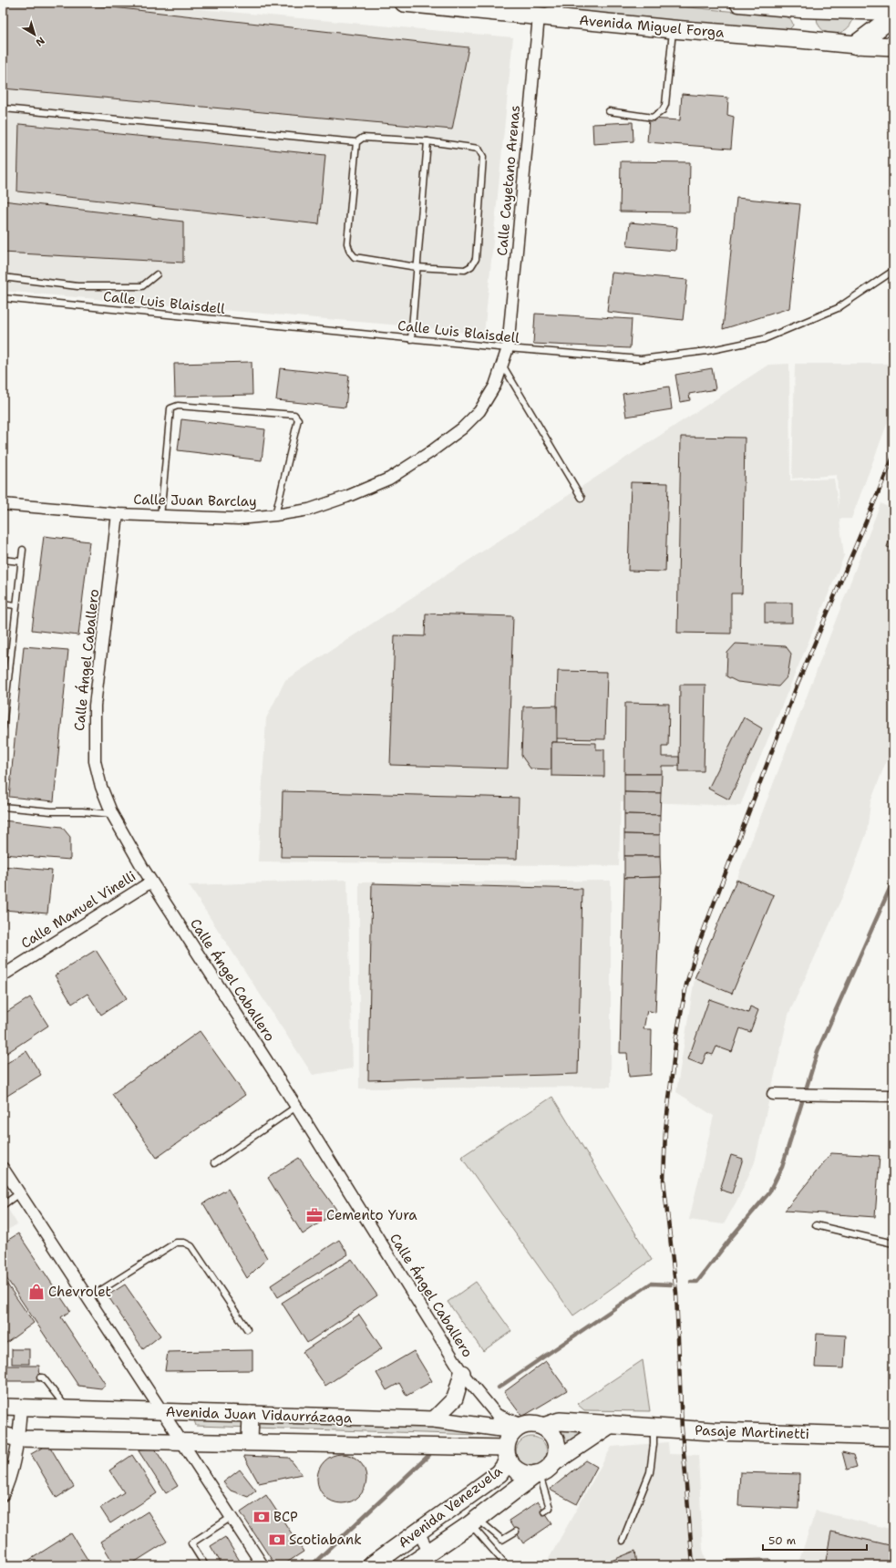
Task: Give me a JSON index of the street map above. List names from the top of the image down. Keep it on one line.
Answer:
{"streets":{"main road":["Avenida Miguel Forga","Avenida Juan Vidaurrázaga","Pasaje Martinetti","Avenida Venezuela"],"street":["Calle Cayetano Arenas","Calle Juan Barclay","Calle Ángel Caballero","Calle Manuel Vinelli"],"lane":["Calle Luis Blaisdell"]},"crossings":[["Avenida Miguel Forga","Calle Cayetano Arenas"],["Calle Cayetano Arenas","Calle Luis Blaisdell"],["Calle Cayetano Arenas","Calle Juan Barclay"],["Calle Luis Blaisdell","Calle Juan Barclay"],["Calle Juan Barclay","Calle Ángel Caballero"],["Calle Ángel Caballero","Calle Manuel Vinelli"],["Calle Ángel Caballero","Avenida Juan Vidaurrázaga"],["Calle Ángel Caballero","Pasaje Martinetti"],["Calle Ángel Caballero","Avenida Venezuela"],["Avenida Juan Vidaurrázaga","Pasaje Martinetti"],["Avenida Juan Vidaurrázaga","Avenida Venezuela"],["Pasaje Martinetti","Avenida Venezuela"]],"places":{"office":["Cemento Yura"],"shop":["Chevrolet"],"bank":["BCP","Scotiabank"]},"scale_bar":"50 m","north":"bottom right"}
